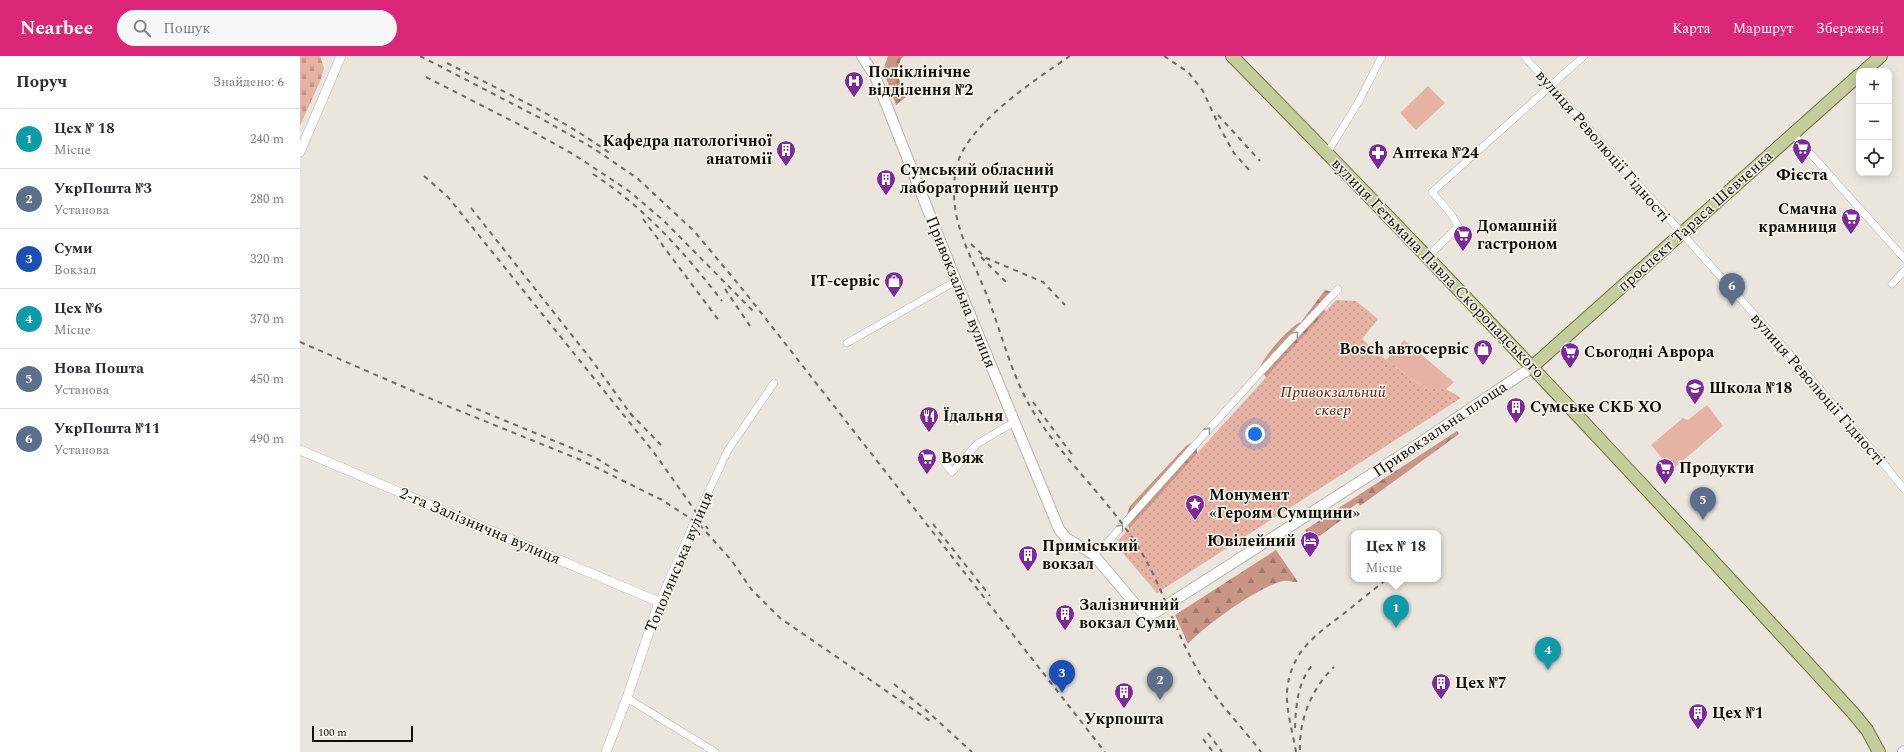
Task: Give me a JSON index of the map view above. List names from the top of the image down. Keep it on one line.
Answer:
{"streets":{"main road":["проспект Тараса Шевченка","вулиця Гетьмана Павла Скоропадського","Привокзальна вулиця","Привокзальна площа"],"street":["вулиця Революції Гідності","2-га Залізнична вулиця","Тополянська вулиця"]},"crossings":[["вулиця Революції Гідності","проспект Тараса Шевченка"],["проспект Тараса Шевченка","вулиця Гетьмана Павла Скоропадського"],["проспект Тараса Шевченка","Привокзальна площа"],["вулиця Гетьмана Павла Скоропадського","Привокзальна площа"],["Привокзальна вулиця","Привокзальна площа"],["2-га Залізнична вулиця","Тополянська вулиця"]],"parks":["Привокзальний сквер"],"places":{"hospital":["Поліклінічне відділення №2"],"supermarket":["Фієста","Смачна крамниця","Домашній гастроном","Сьогодні Аврора","Вояж","Продукти"],"building":["Кафедра патологічної анатомії","Сумський обласний лабораторний центр","Сумське СКБ ХО","Приміський вокзал","Залізничний вокзал Суми","Цех №7","Укрпошта","Цех №1"],"pharmacy":["Аптека №24"],"shop":["IT-сервіс","Bosch автосервіс"],"school or university":["Школа №18"],"restaurant":["Їдальня"],"place":["Монумент «Героям Сумщини»"],"hotel":["Ювілейний"]},"scale_bar":"100 m","page":{"header":"Nearbee","search":"Пошук","nav":["Карта","Маршрут","Збережені"],"heading":["Поруч","Знайдено: 6"],"map_buttons":["+","−"],"list":[{"mark":"1","name":"Цех № 18","note":"Місце","value":"240 m"},{"mark":"2","name":"УкрПошта №3","note":"Установа","value":"280 m"},{"mark":"3","name":"Суми","note":"Вокзал","value":"320 m"},{"mark":"4","name":"Цех №6","note":"Місце","value":"370 m"},{"mark":"5","name":"Нова Пошта","note":"Установа","value":"450 m"},{"mark":"6","name":"УкрПошта №11","note":"Установа","value":"490 m"}],"pins":["6","5","1","4","3","2"],"popup":["Цех № 18","Місце"],"scale":"100 m"}}
